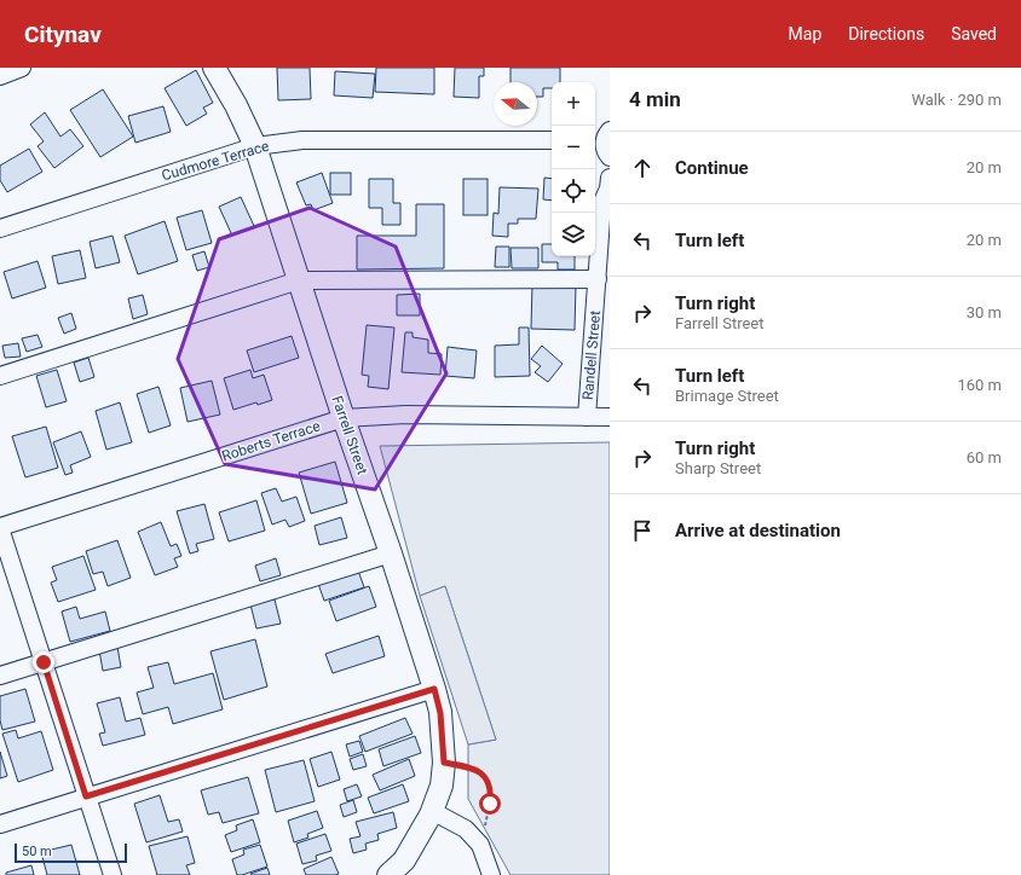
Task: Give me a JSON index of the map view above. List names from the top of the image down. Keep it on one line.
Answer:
{"streets":{"main road":["Farrell Street"],"street":["Cudmore Terrace","Randell Street","Roberts Terrace"]},"crossings":[["Cudmore Terrace","Farrell Street"],["Randell Street","Roberts Terrace"],["Farrell Street","Roberts Terrace"]],"scale_bar":"50 m","north":"left","page":{"header":"Citynav","nav":["Map","Directions","Saved"],"heading":["4 min","Walk · 290 m"],"map_buttons":["+","−"],"list":[["Continue","20 m"],["Turn left","20 m"],["Turn right","Farrell Street","30 m"],["Turn left","Brimage Street","160 m"],["Turn right","Sharp Street","60 m"],"Arrive at destination"],"scale":"50 m"}}
